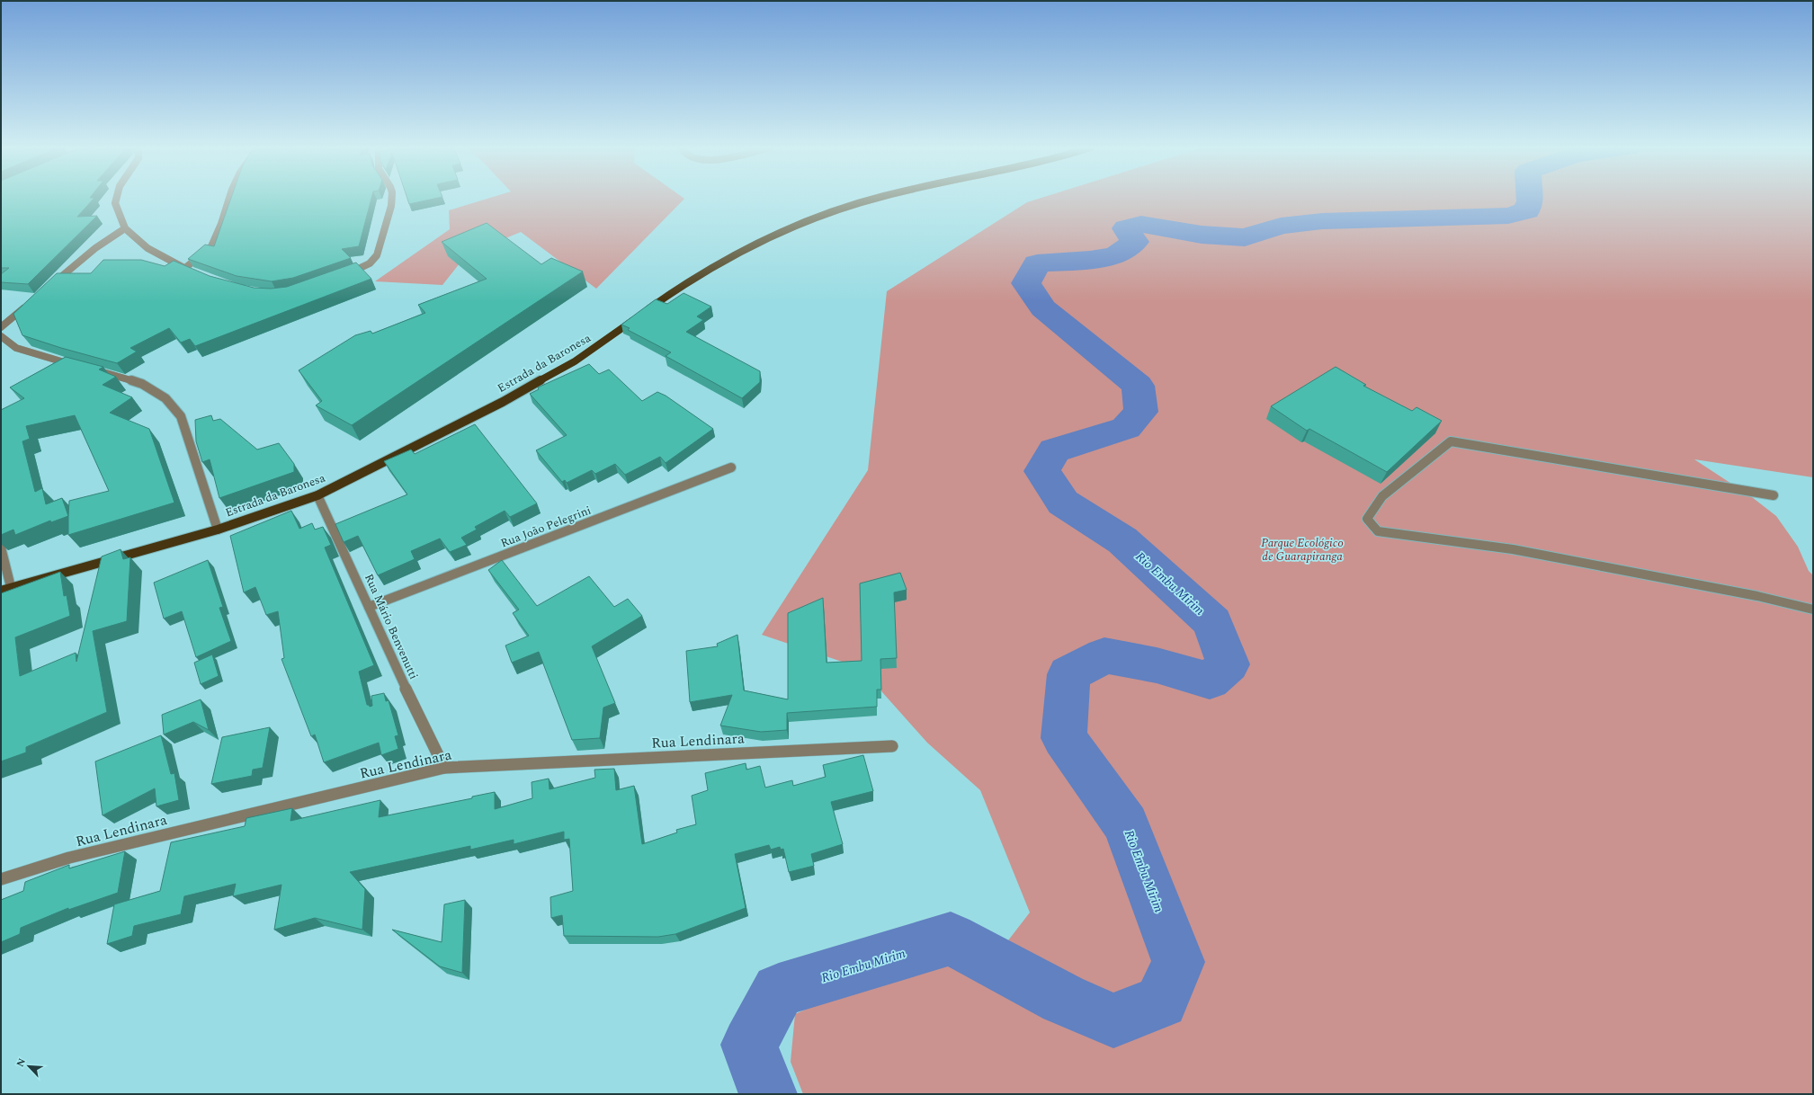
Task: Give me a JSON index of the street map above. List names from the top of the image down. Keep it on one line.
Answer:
{"streets":{"main road":["Estrada da Baronesa"],"street":["Rua João Pelegrini","Rua Mário Benvenutti","Rua Lendinara"]},"crossings":[["Estrada da Baronesa","Rua Mário Benvenutti"],["Rua João Pelegrini","Rua Mário Benvenutti"],["Rua Mário Benvenutti","Rua Lendinara"]],"water":["Rio Embu Mirim"],"parks":["Parque Ecológico de Guarapiranga"],"north":"top left"}
